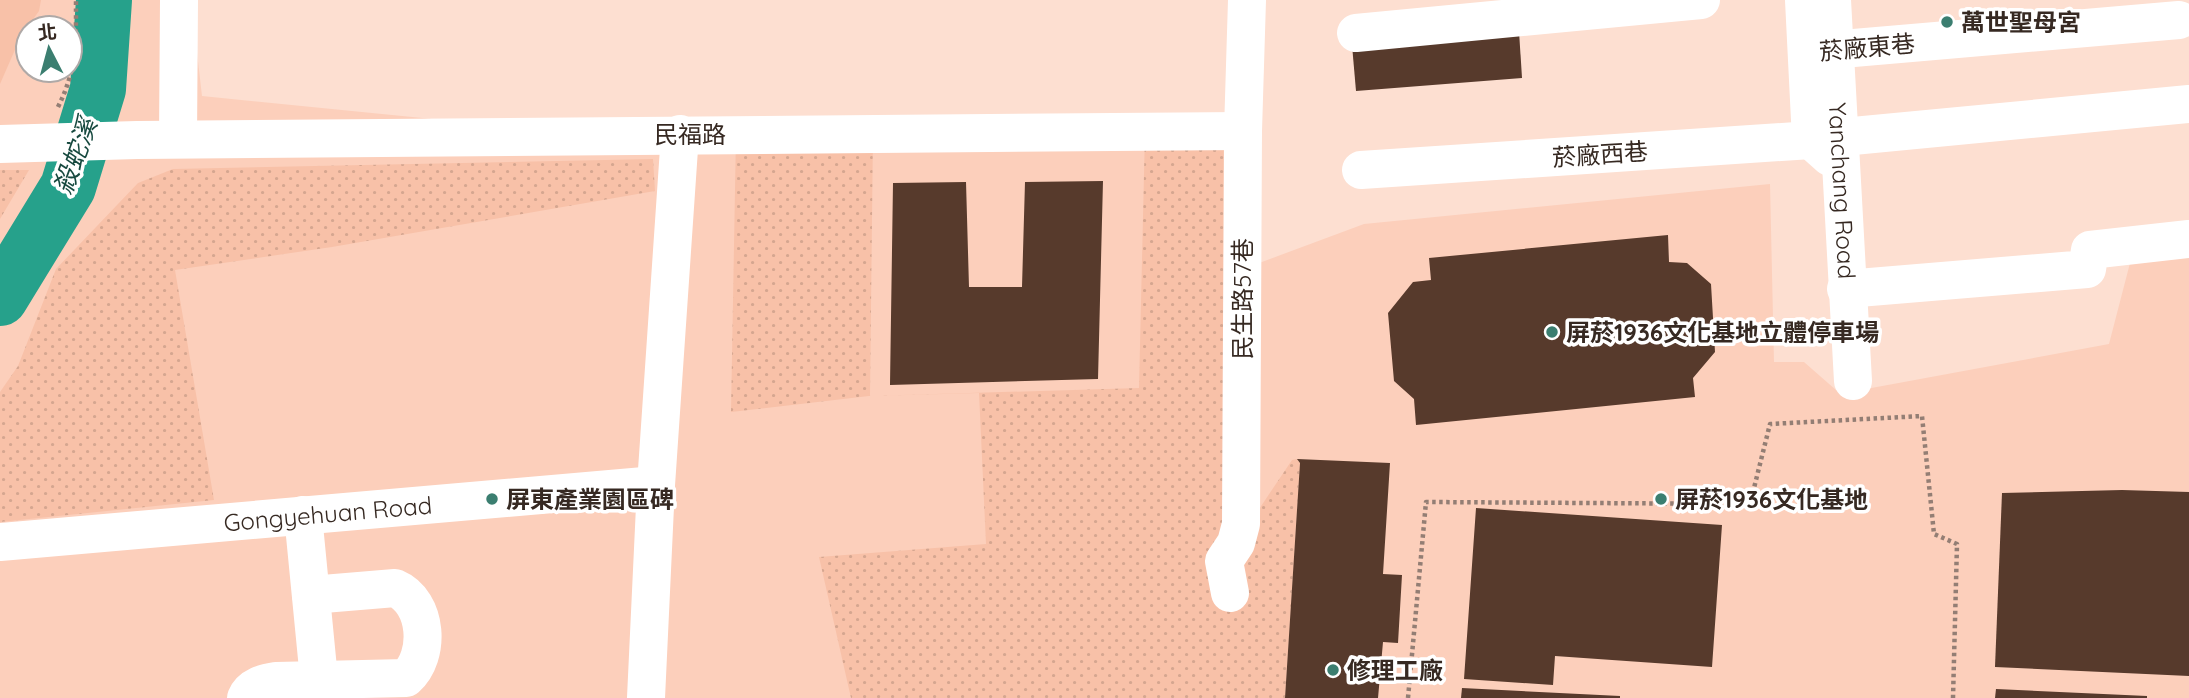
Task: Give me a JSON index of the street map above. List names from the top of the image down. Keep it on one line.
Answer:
{"streets":{"street":["菸廠東巷","民福路","菸廠西巷","Yanchang Road","民生路57巷","Gongyehuan Road"]},"crossings":[["菸廠東巷","Yanchang Road"],["民福路","民生路57巷"],["菸廠西巷","Yanchang Road"]],"water":["殺蛇溪"],"places":["萬世聖母宮","屏菸1936文化基地立體停車場","屏東產業園區碑","屏菸1936文化基地","修理工廠"],"north":"top"}
